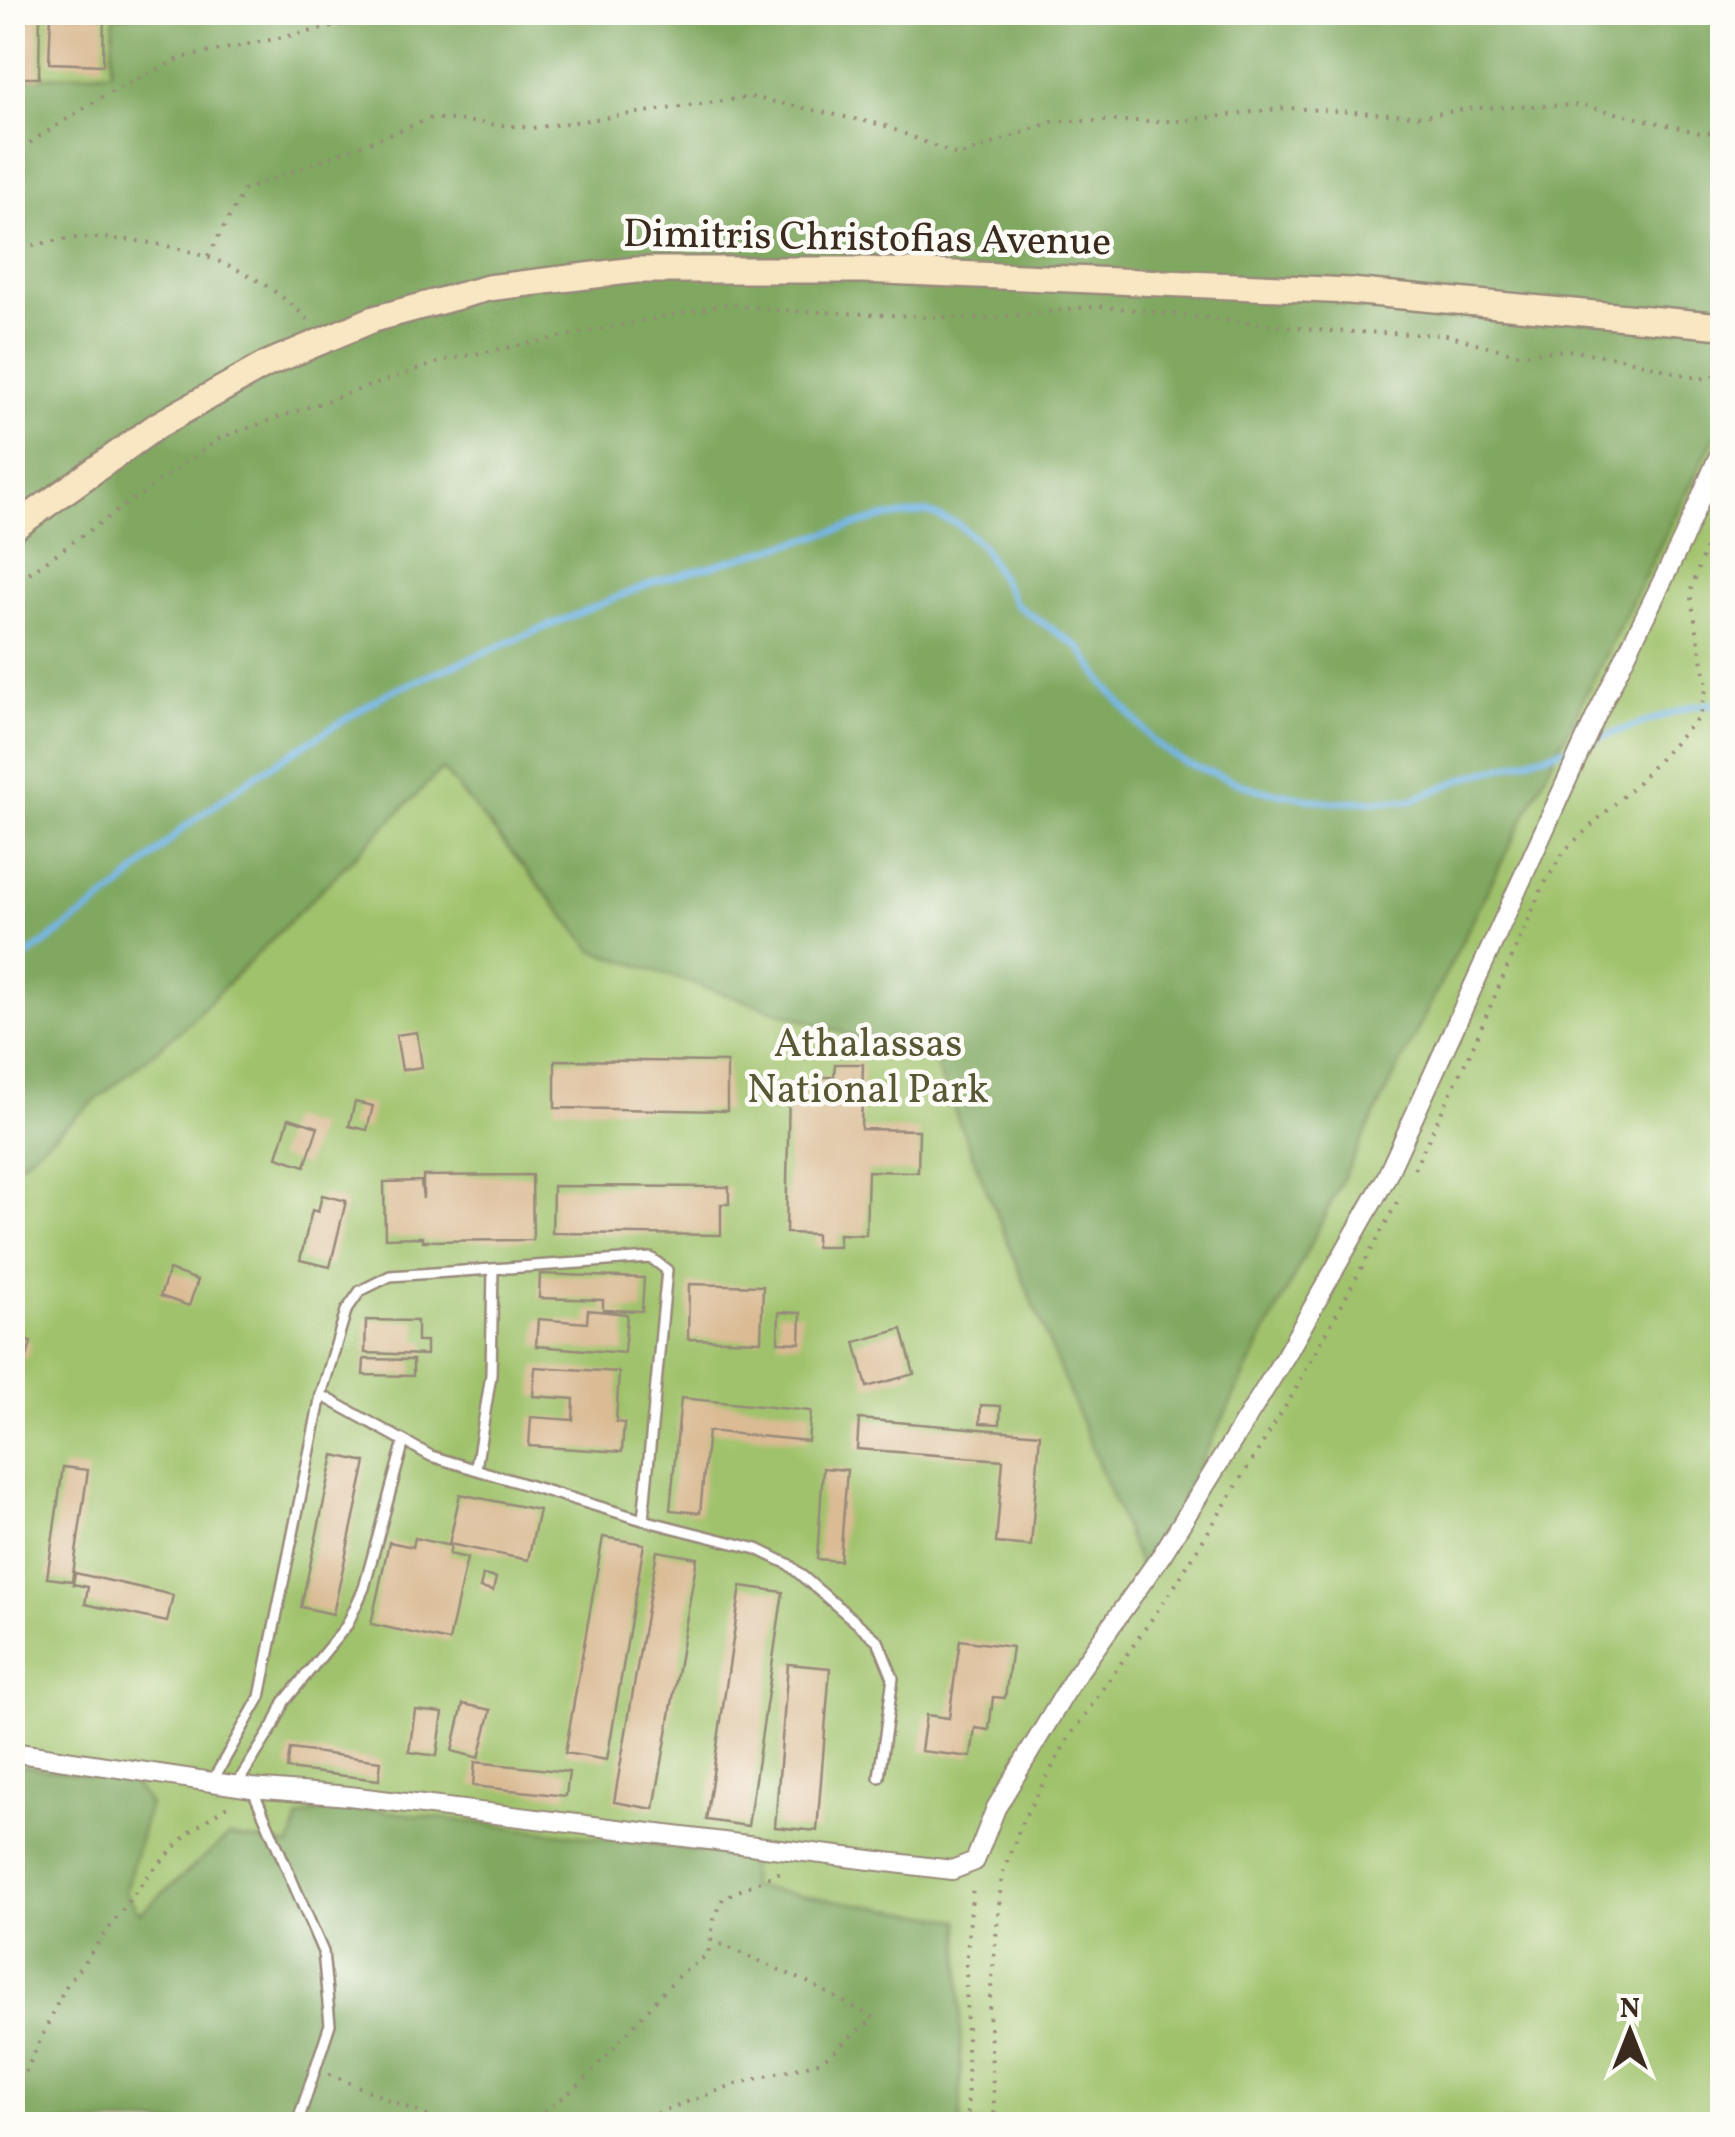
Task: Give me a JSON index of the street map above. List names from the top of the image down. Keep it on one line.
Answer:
{"streets":{"main road":["Dimitris Christofias Avenue"]},"parks":["Athalassas National Park"],"north":"top"}
